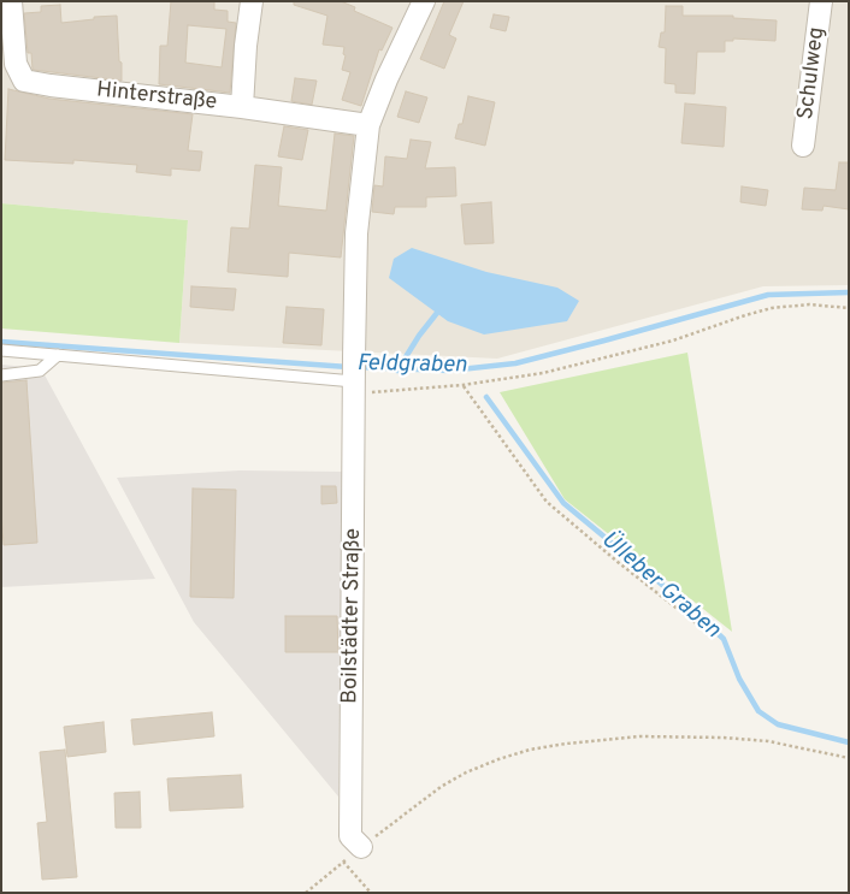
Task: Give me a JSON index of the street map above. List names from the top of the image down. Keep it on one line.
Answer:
{"streets":{"street":["Schulweg","Hinterstraße","Boilstädter Straße"]},"crossings":[["Hinterstraße","Boilstädter Straße"]],"water":["Feldgraben","Ülleber Graben"]}
